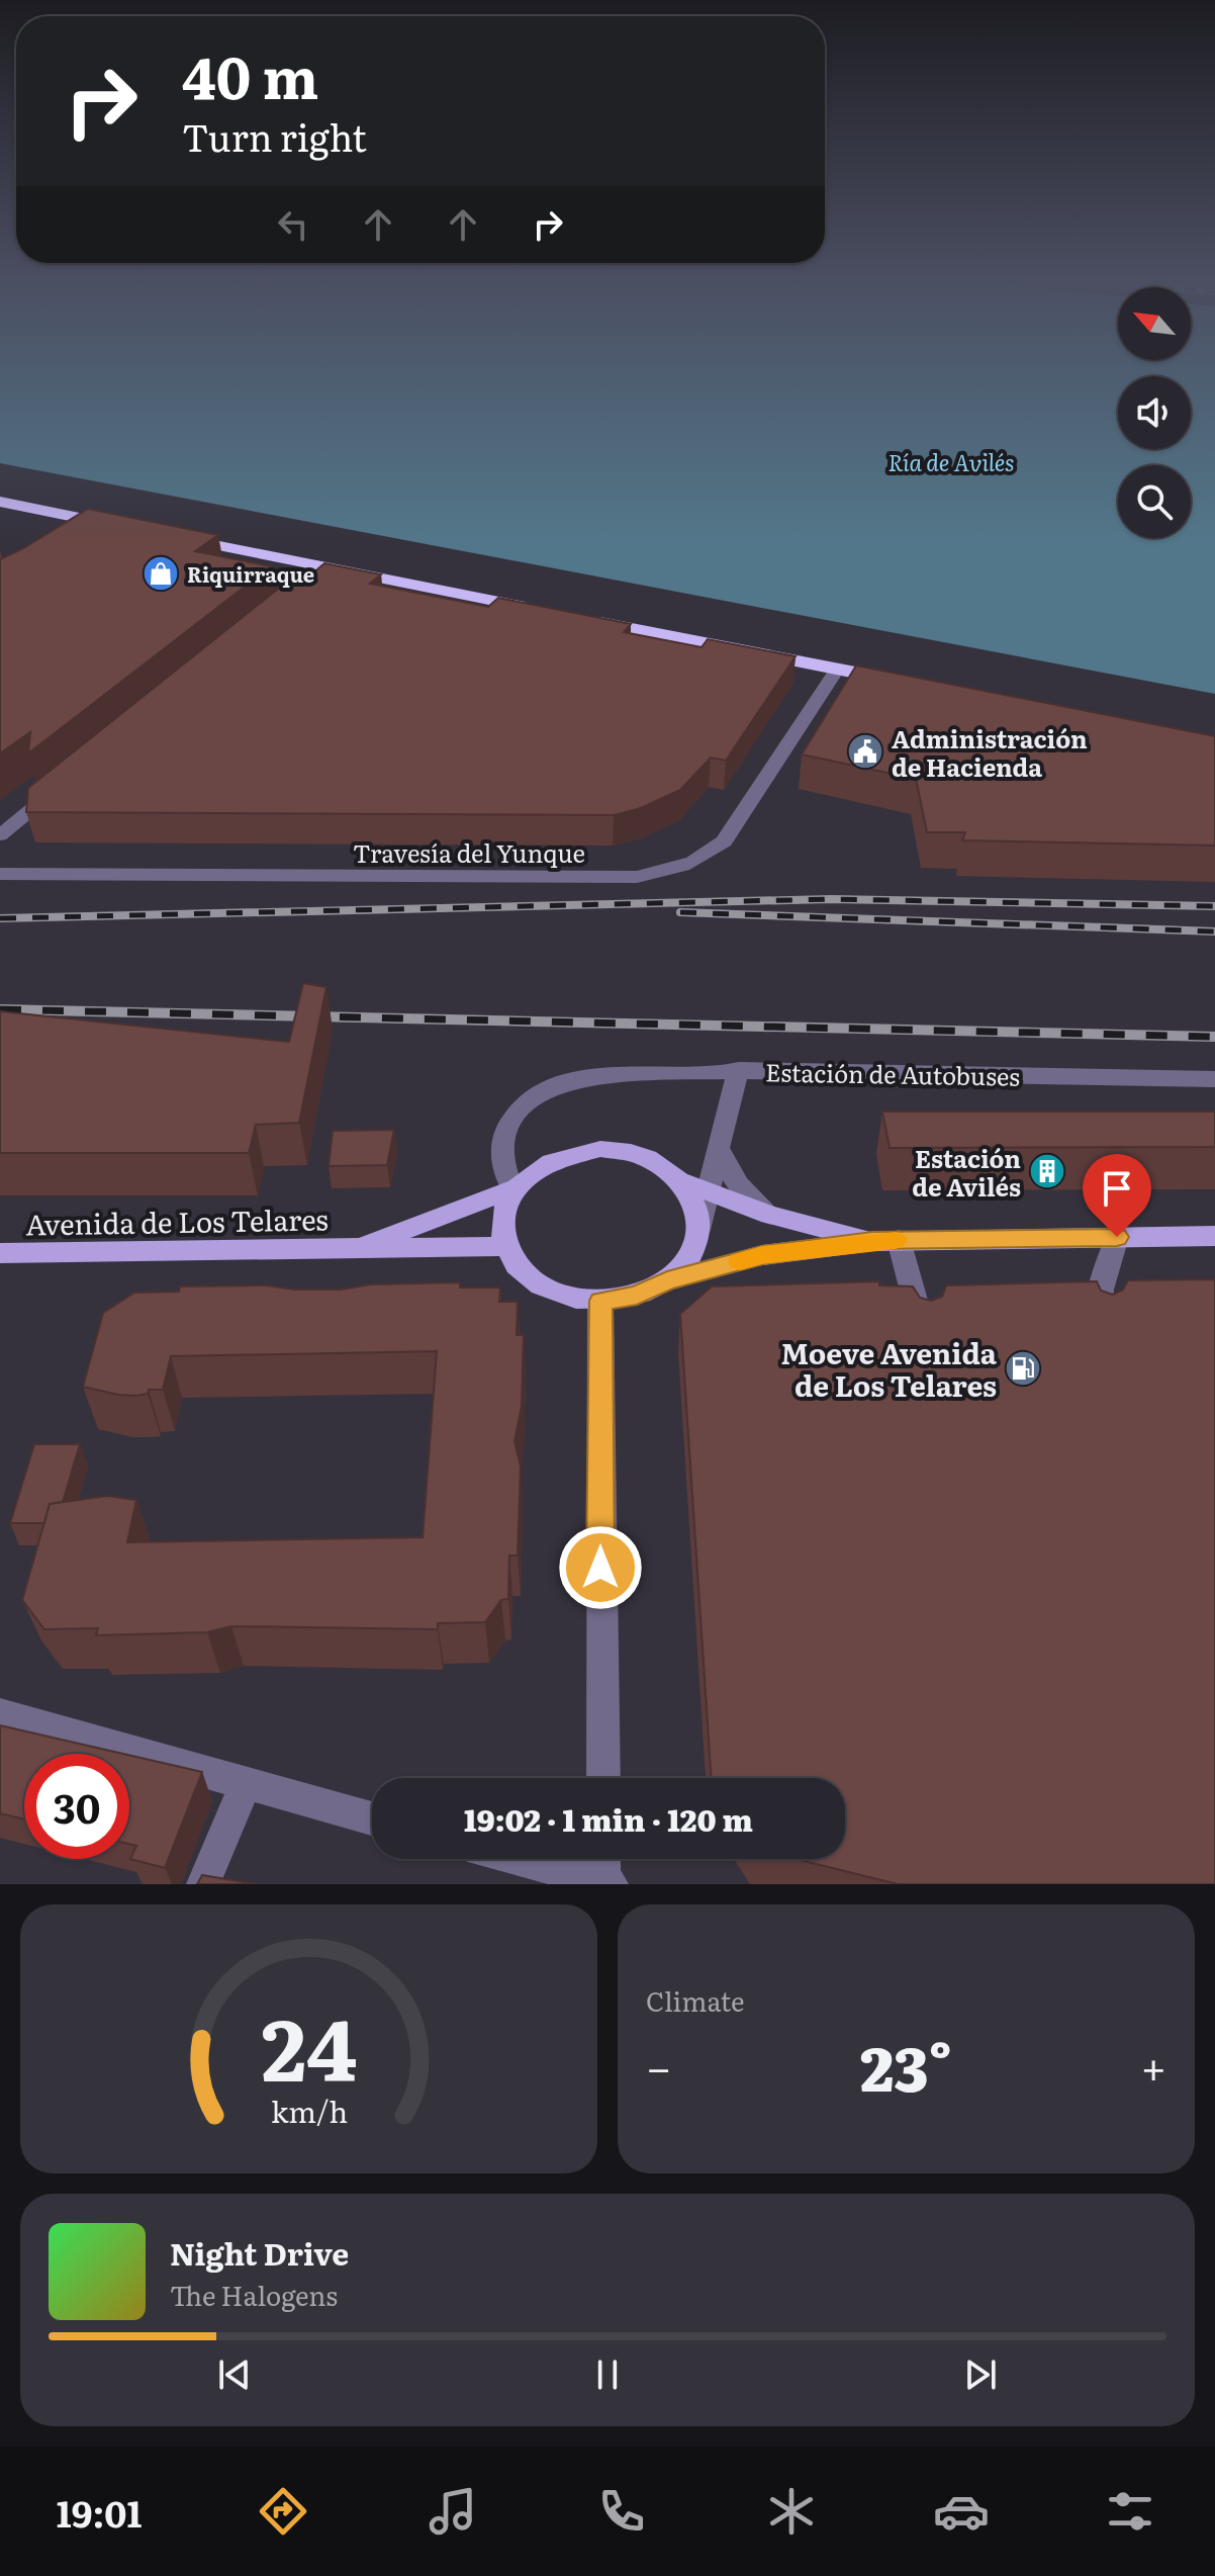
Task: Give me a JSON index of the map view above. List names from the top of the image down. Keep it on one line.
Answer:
{"streets":{"main road":["Avenida de Los Telares"],"street":["Travesía del Yunque","Estación de Autobuses"]},"crossings":[["Estación de Autobuses","Avenida de Los Telares"]],"water":["Ría de Avilés"],"places":{"shop":["Riquirraque"],"public building":["Administración de Hacienda"],"building":["Estación de Avilés"],"fuel station":["Moeve Avenida de Los Telares"]},"north":"top left","page":{"turn":["40 m","Turn right"],"limit":"30","trip":"19:02 · 1 min · 120 m","tile":"Climate","heat":["−","23°","+"],"song":["Night Drive","The Halogens"],"tabs":"19:01","gauge":["24","km/h"]}}
